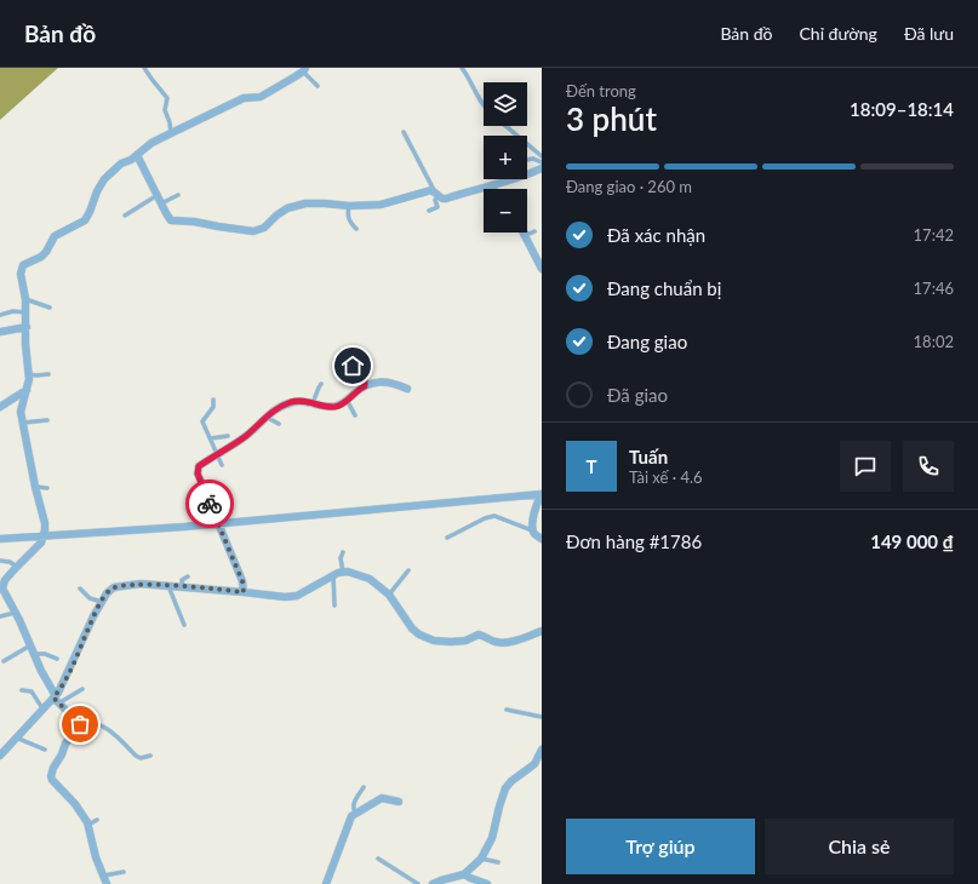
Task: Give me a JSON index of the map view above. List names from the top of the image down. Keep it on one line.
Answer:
{"page":{"header":"Bản đồ","nav":["Bản đồ","Chỉ đường","Đã lưu"],"heading":["3 phút","Đến trong","18:09–18:14"],"panel":["Tuấn","Tài xế · 4.6","Đơn hàng #1786","149 000 ₫"],"map_buttons":["+","−"],"bar":"Đang giao · 260 m","list":[["Đã xác nhận","17:42"],["Đang chuẩn bị","17:46"],["Đang giao","18:02"],"Đã giao"],"round":"T","buttons":["Trợ giúp","Chia sẻ"]}}
